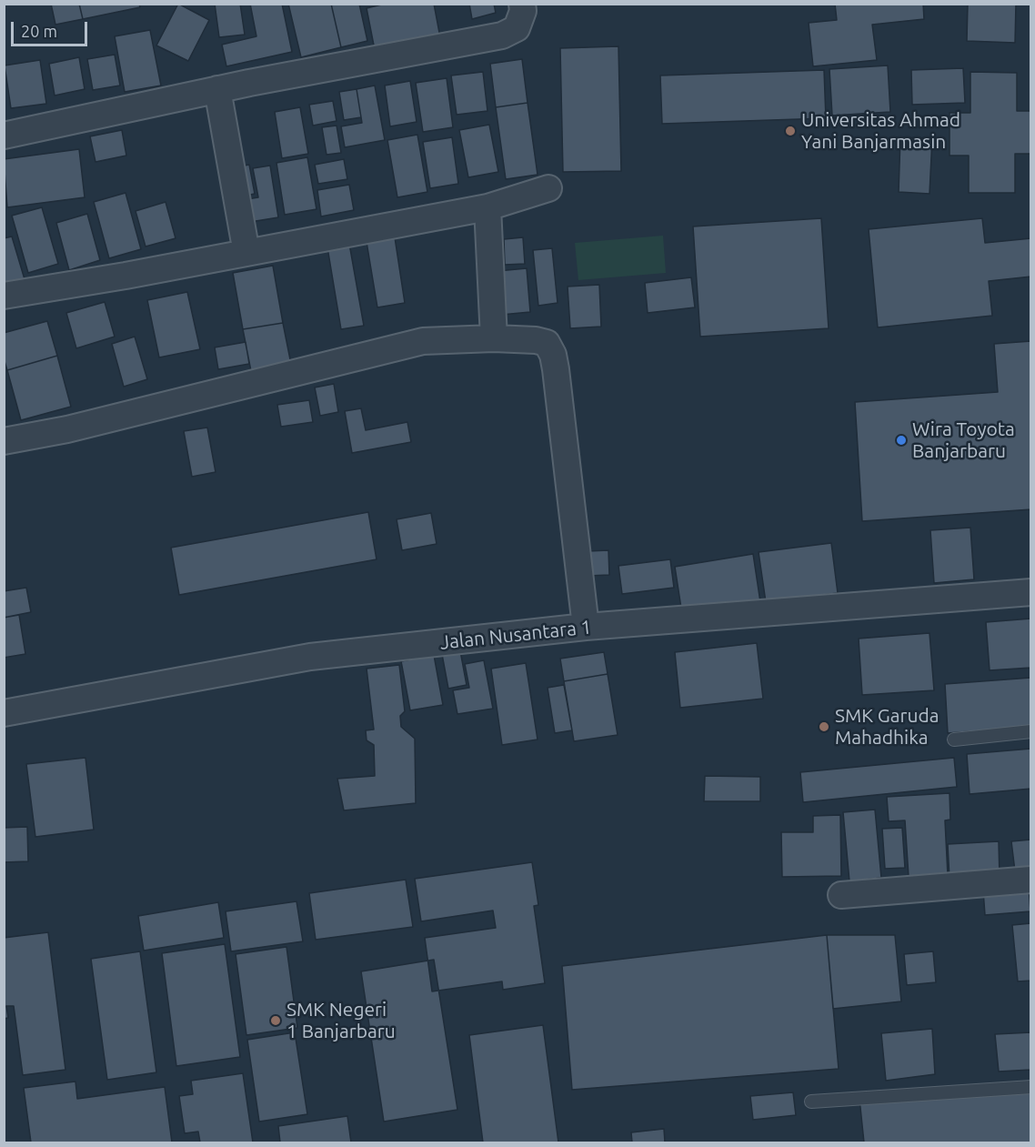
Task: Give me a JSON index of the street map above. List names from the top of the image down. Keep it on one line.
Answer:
{"streets":{"street":["Jalan Nusantara 1"]},"places":["Universitas Ahmad Yani Banjarmasin","Wira Toyota Banjarbaru","SMK Garuda Mahadhika","SMK Negeri 1 Banjarbaru"],"scale_bar":"20 m"}
